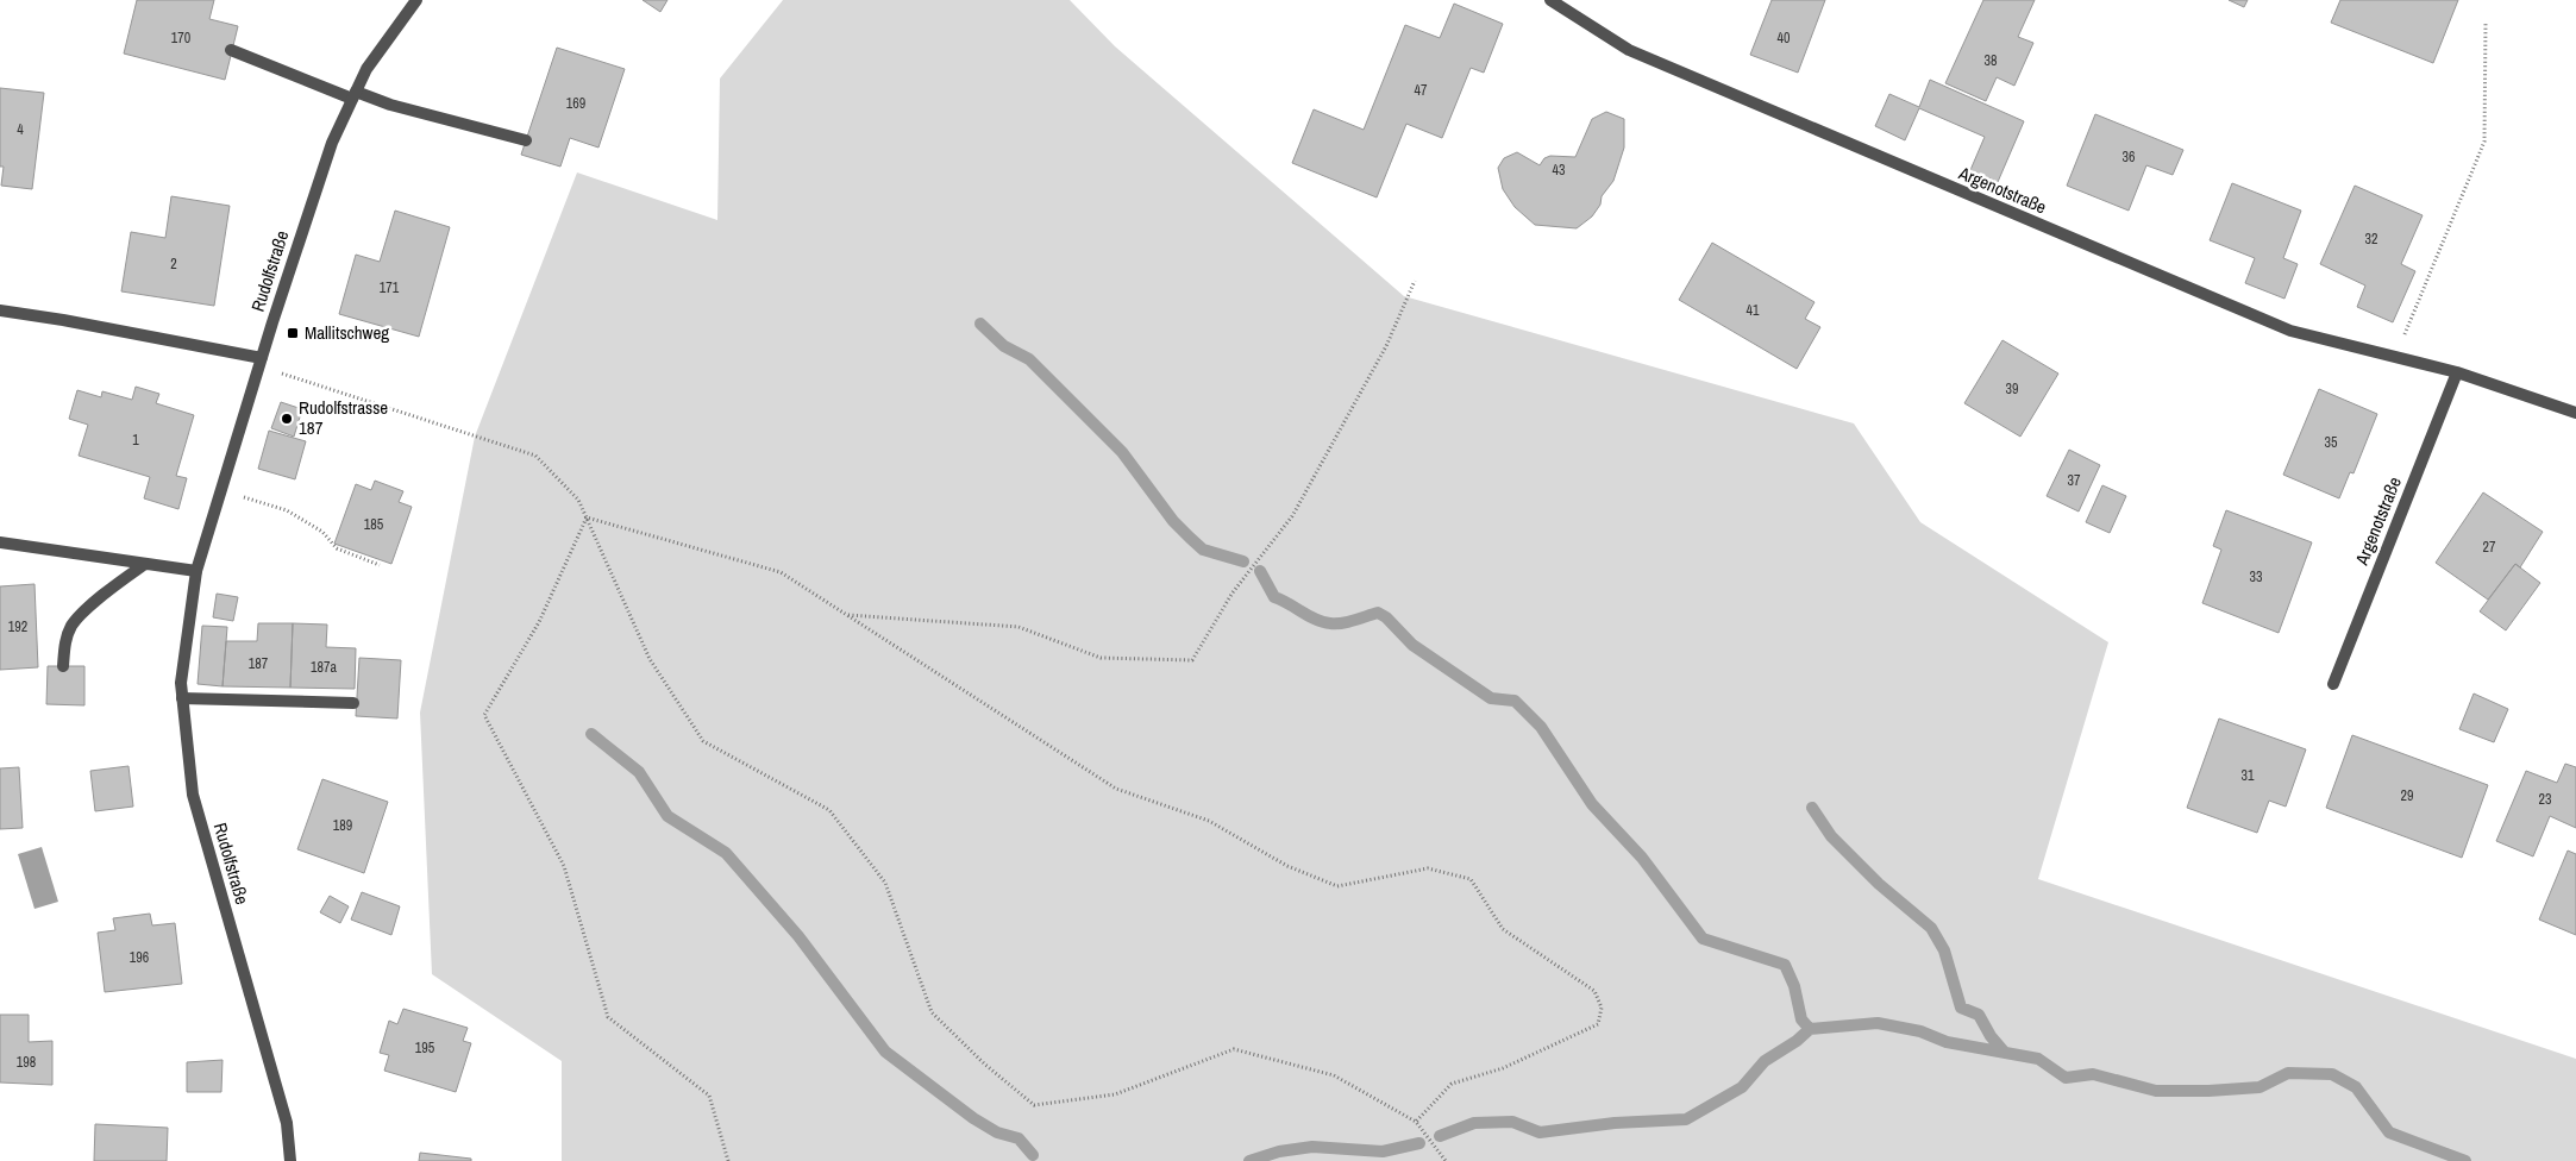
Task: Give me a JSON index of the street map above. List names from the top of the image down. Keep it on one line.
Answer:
{"streets":{"street":["Argenotstraße","Rudolfstraße"]},"places":{"transit":["Mallitschweg"],"other":["Rudolfstrasse 187"]},"house_numbers":["170","40","38","47","169","4","36","43","32","2","171","41","39","1","35","37","185","27","33","192","187","187a","31","29","23","189","196","195","198"]}
